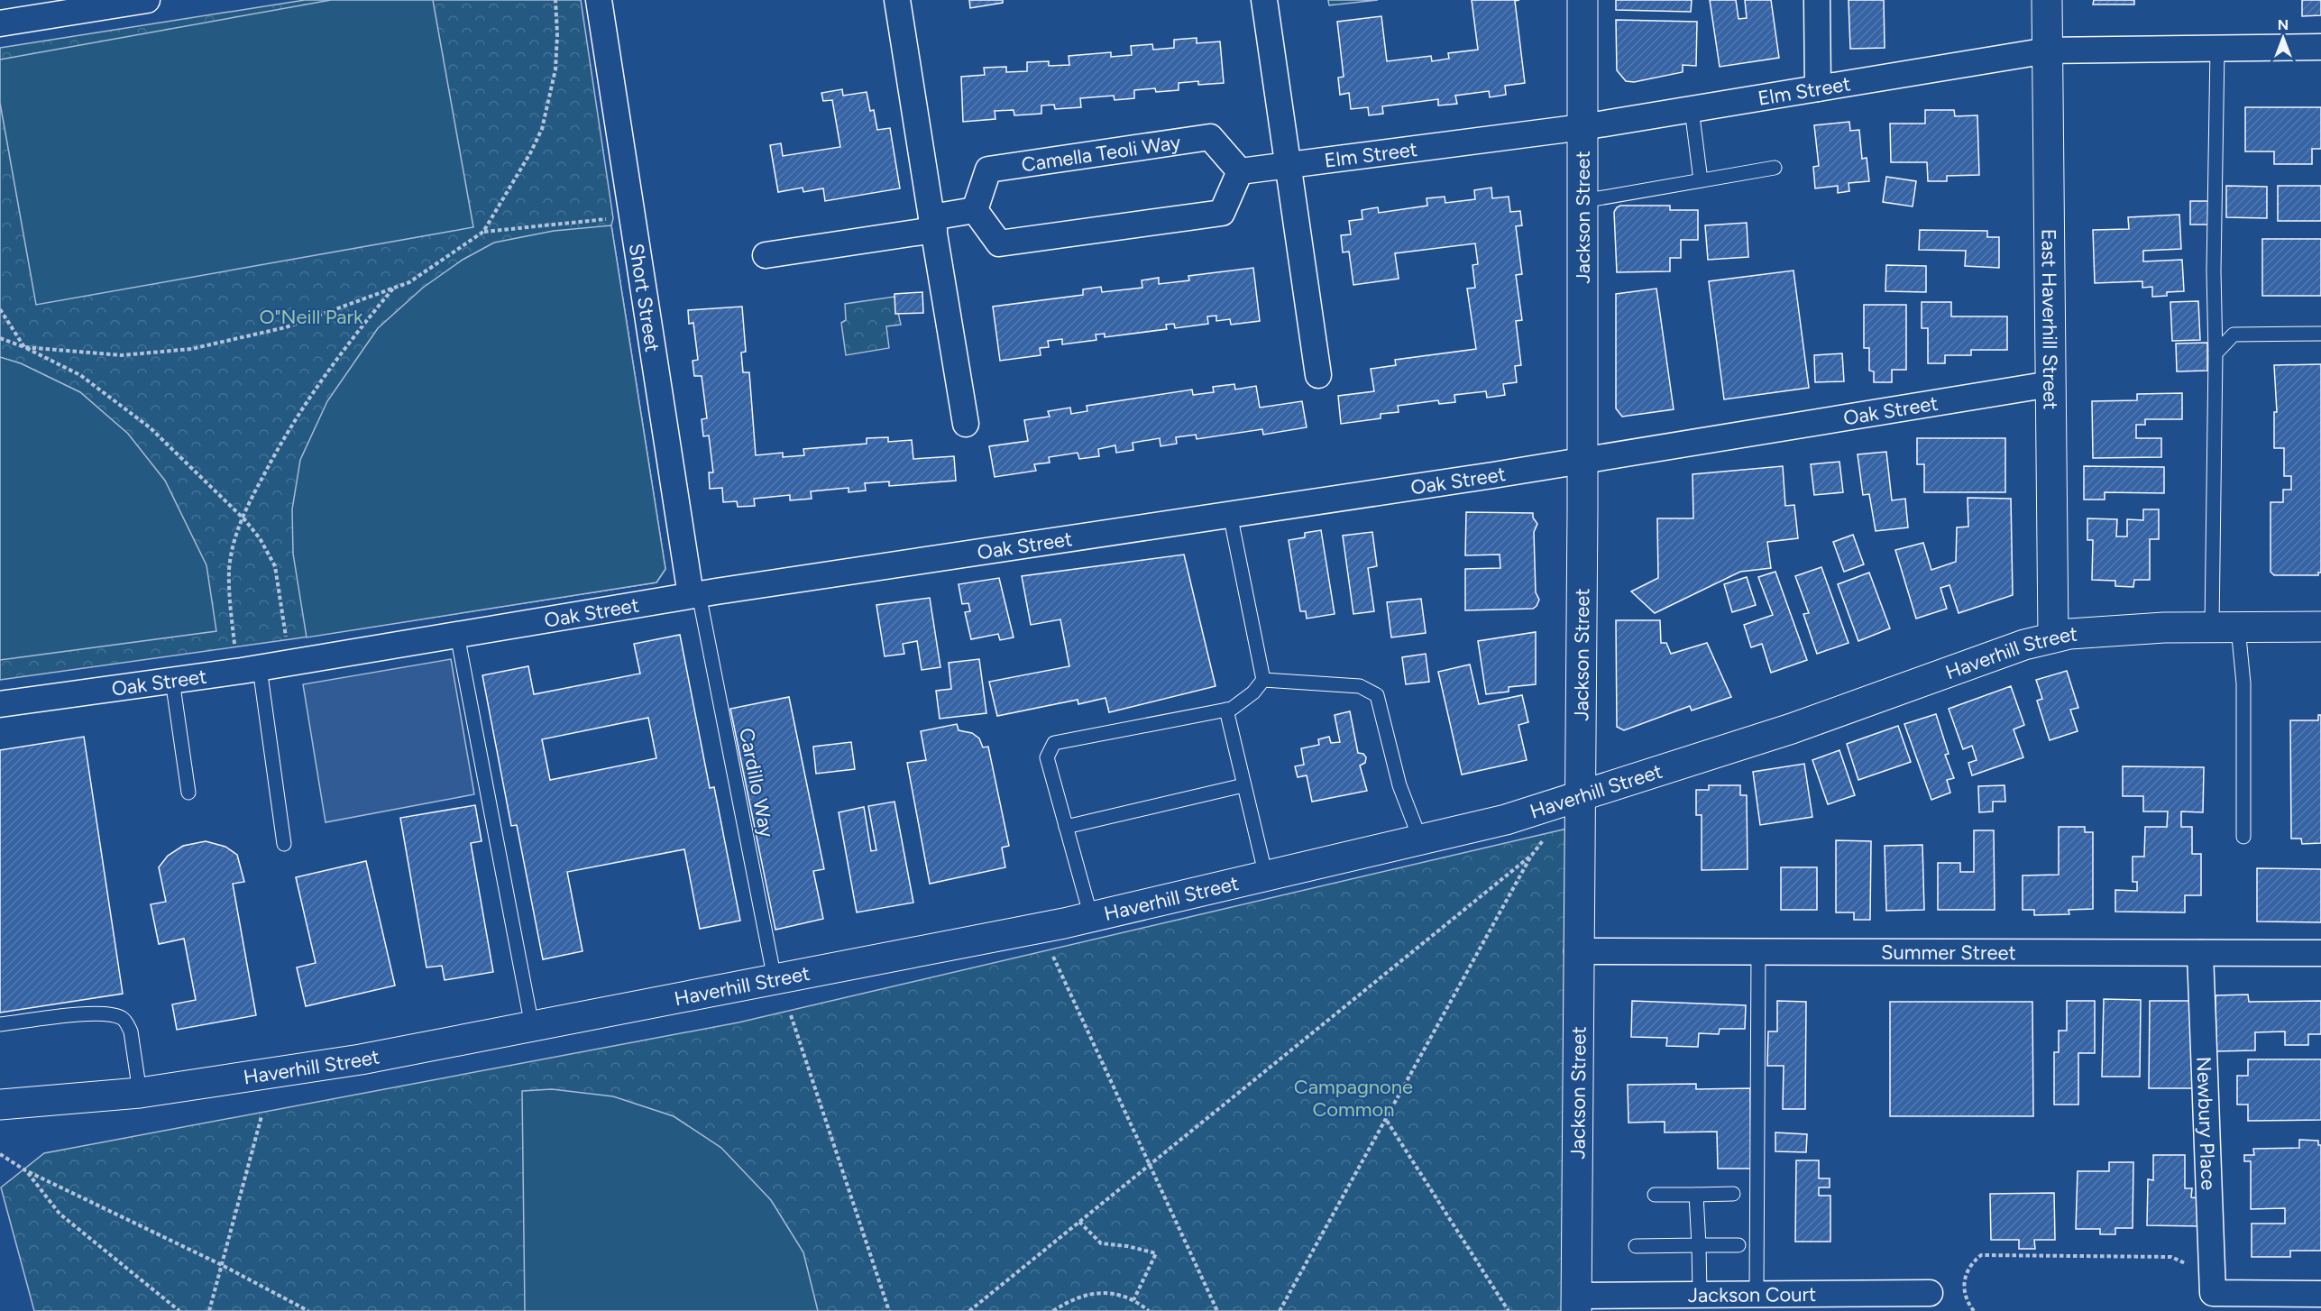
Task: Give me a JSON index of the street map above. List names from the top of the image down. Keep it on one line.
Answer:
{"streets":{"main road":["Jackson Street","East Haverhill Street","Haverhill Street"],"street":["Elm Street","Camella Teoli Way","Short Street","Oak Street","Summer Street","Newbury Place","Jackson Court"],"lane":["Cardillo Way"]},"crossings":[["Elm Street","Jackson Street"],["Elm Street","East Haverhill Street"],["Jackson Street","Oak Street"],["Jackson Street","Haverhill Street"],["Jackson Street","Summer Street"],["Jackson Street","Jackson Court"],["Short Street","Oak Street"],["Short Street","Cardillo Way"],["East Haverhill Street","Oak Street"],["East Haverhill Street","Haverhill Street"],["Oak Street","Cardillo Way"],["Haverhill Street","Cardillo Way"],["Summer Street","Newbury Place"]],"parks":["O\"Neill Park","Campagnone Common"],"north":"top"}
